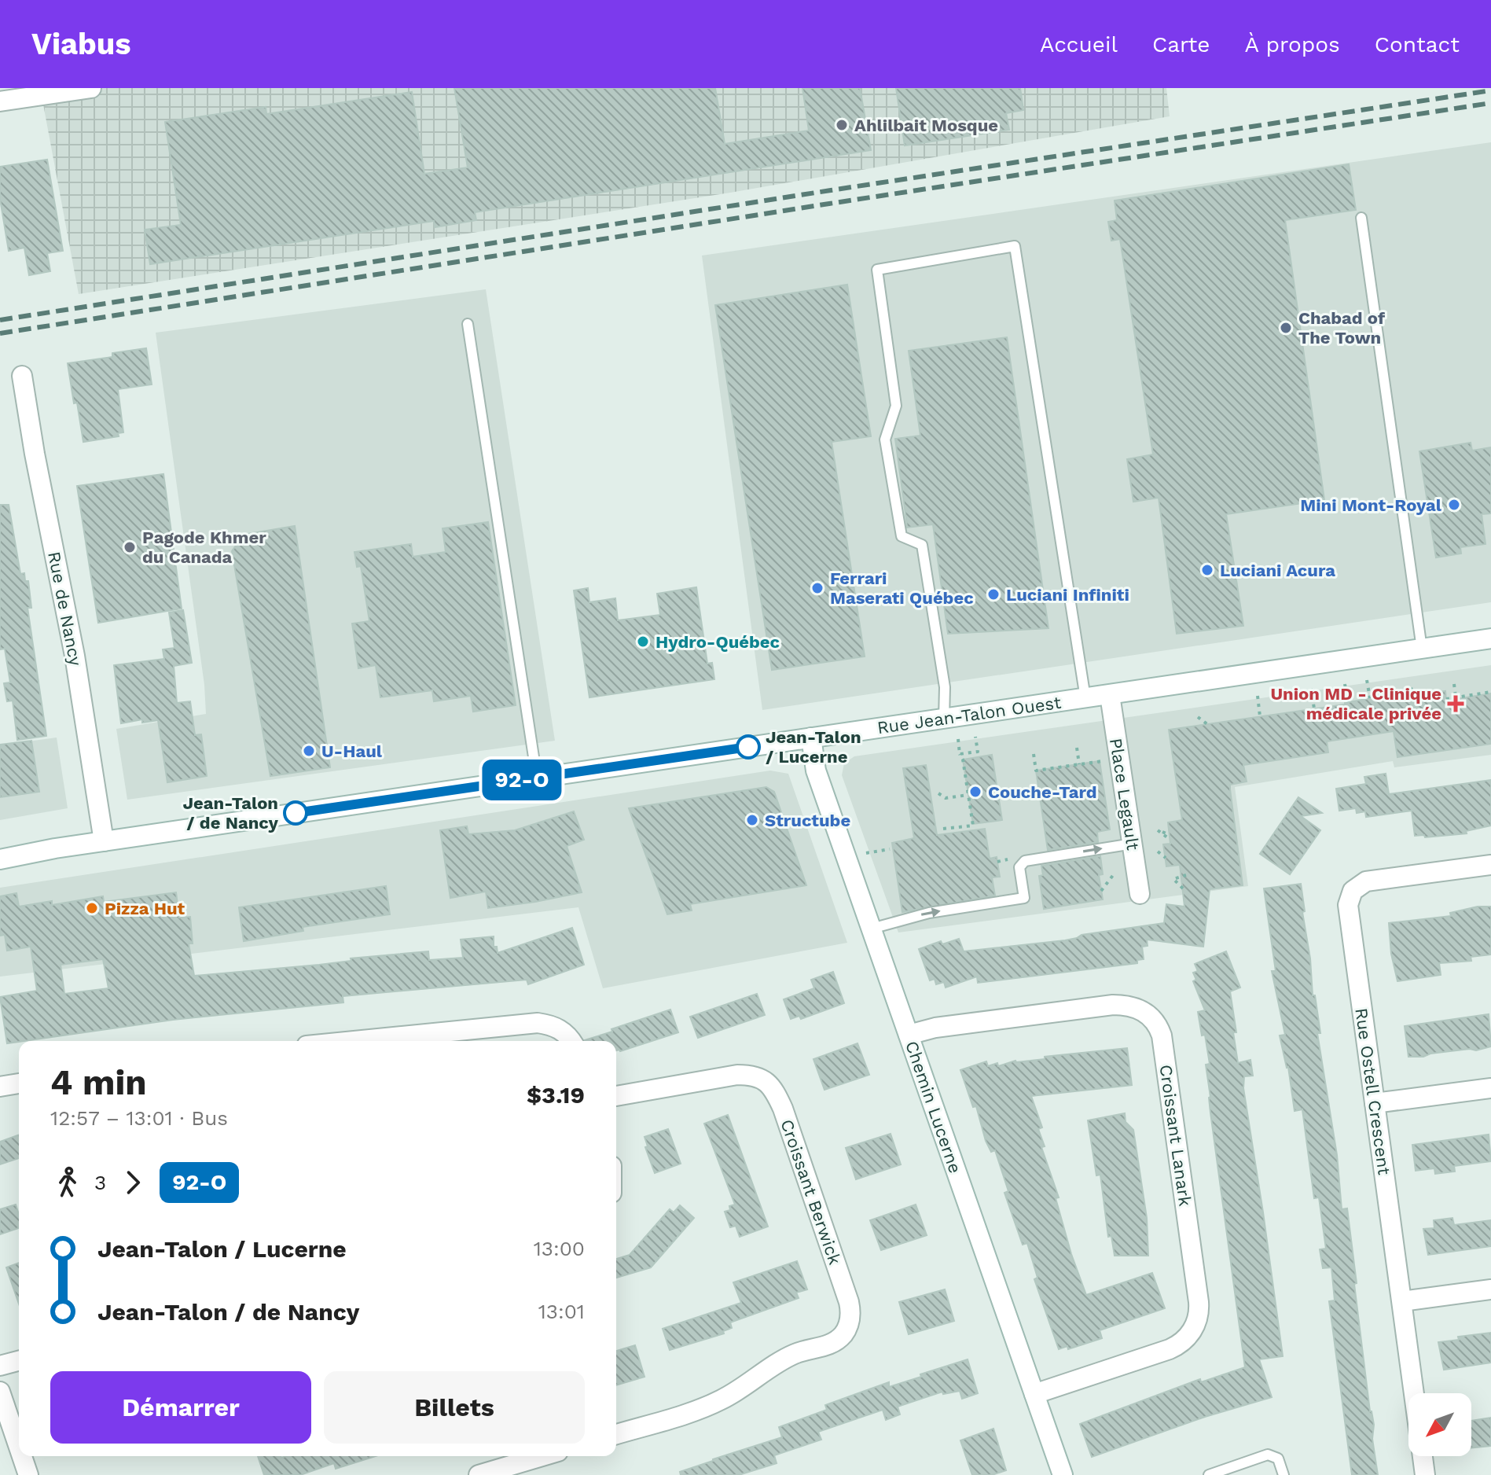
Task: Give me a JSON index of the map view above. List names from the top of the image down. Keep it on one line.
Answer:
{"streets":{"street":["Rue de Nancy","Rue Jean-Talon Ouest","Place Legault","Rue Ostell Crescent","Chemin Lucerne","Croissant Lanark","Croissant Berwick"]},"crossings":[["Rue de Nancy","Rue Jean-Talon Ouest"],["Rue Jean-Talon Ouest","Place Legault"],["Rue Jean-Talon Ouest","Chemin Lucerne"],["Chemin Lucerne","Croissant Lanark"]],"places":{"other":["Ahlilbait Mosque","Chabad of The Town","Mini Mont-Royal","Pagode Khmer du Canada","Luciani Acura","Ferrari Maserati Québec","Luciani Infiniti","Hydro-Québec","Jean-Talon / Lucerne","U-Haul","Couche-Tard","Jean-Talon / de Nancy","Structube","Pizza Hut"],"health":["Union MD - Clinique médicale privée"]},"lines":["bus line 92-O"],"north":"bottom left","page":{"header":"Viabus","nav":["Accueil","Carte","À propos","Contact"],"on_map":"92-O","heading":["4 min","12:57 – 13:01 · Bus","$3.19"],"legs":["3","92-O"],"list":[{"name":"Jean-Talon / Lucerne","value":"13:00"},{"name":"Jean-Talon / de Nancy","value":"13:01"}],"buttons":["Démarrer","Billets"]}}
